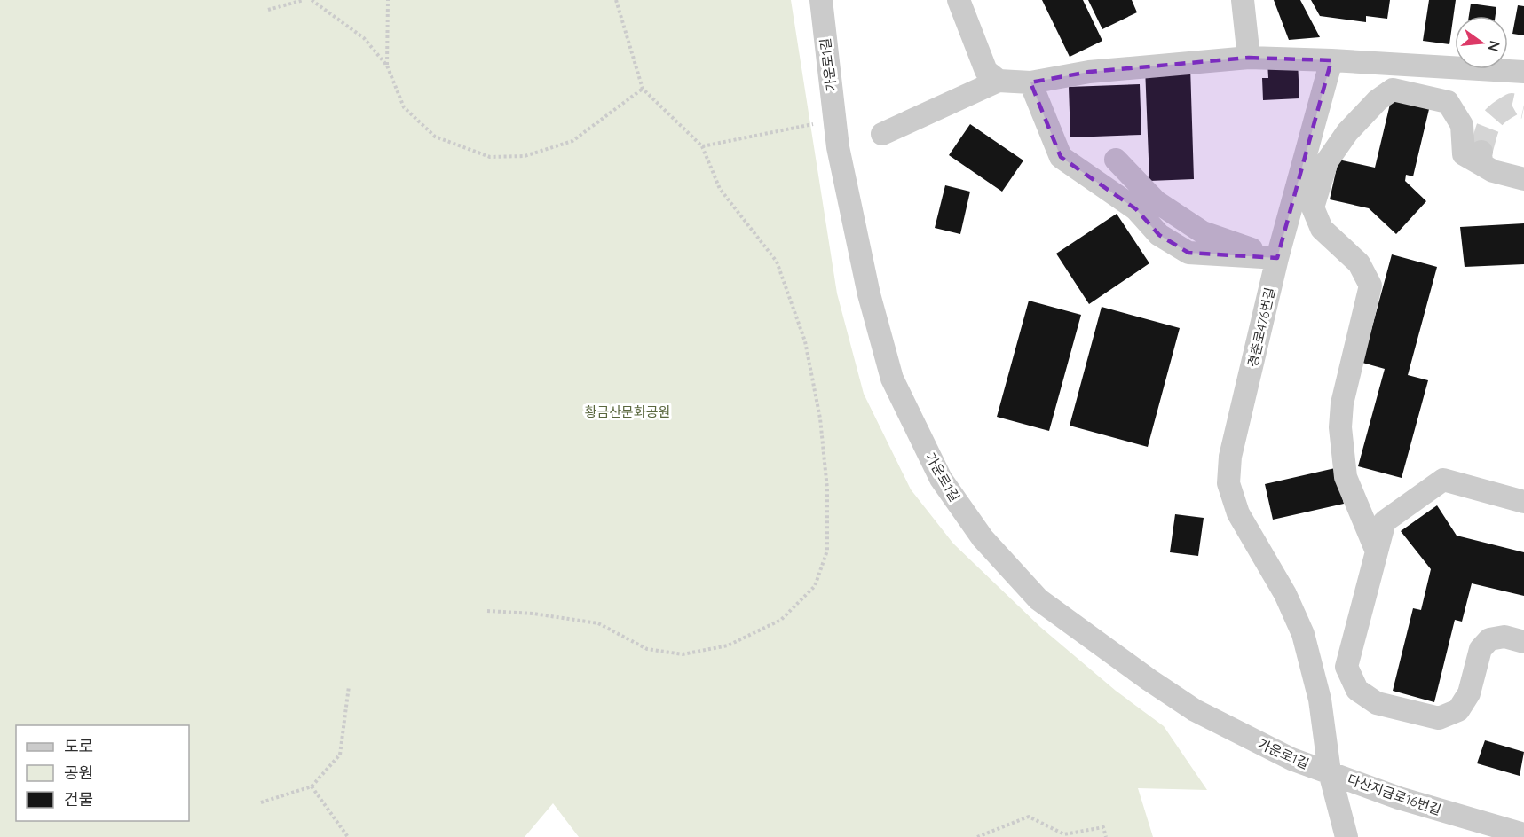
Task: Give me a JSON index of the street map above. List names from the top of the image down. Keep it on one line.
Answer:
{"streets":{"street":["가운로1길","경춘로476번길","다산지금로16번길"]},"crossings":[["가운로1길","경춘로476번길"],["가운로1길","다산지금로16번길"],["경춘로476번길","다산지금로16번길"]],"parks":["황금산문화공원"],"legend":["도로","공원","건물"],"north":"right"}
